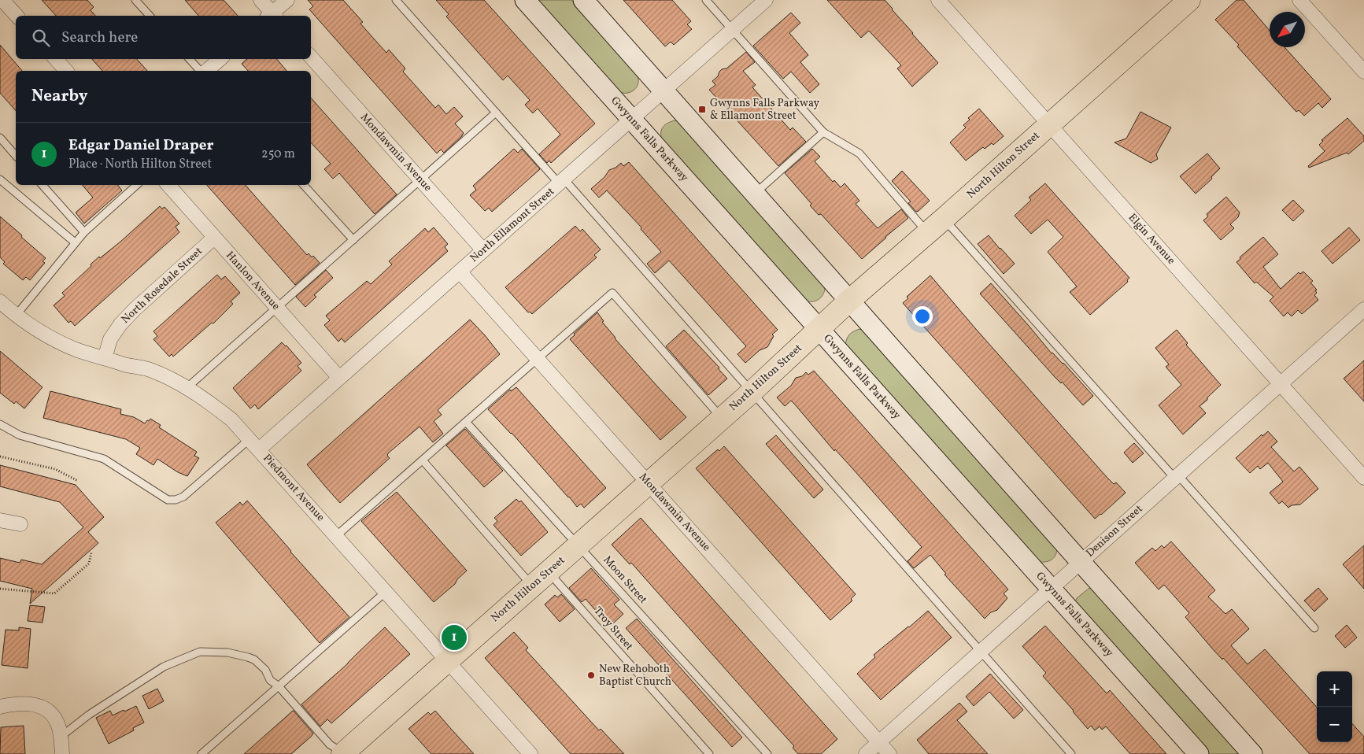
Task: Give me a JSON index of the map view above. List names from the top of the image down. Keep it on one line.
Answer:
{"streets":{"main road":["Gwynns Falls Parkway","North Hilton Street"],"street":["Mondawmin Avenue","North Ellamont Street","Elgin Avenue","Hanlon Avenue","North Rosedale Street","Piedmont Avenue","Denison Street"],"lane":["Moon Street","Troy Street"]},"crossings":[["Gwynns Falls Parkway","North Hilton Street"],["Gwynns Falls Parkway","North Ellamont Street"],["Gwynns Falls Parkway","Denison Street"],["Mondawmin Avenue","North Hilton Street"],["Mondawmin Avenue","North Ellamont Street"],["Mondawmin Avenue","Denison Street"],["North Hilton Street","Elgin Avenue"],["North Hilton Street","Piedmont Avenue"],["North Hilton Street","Moon Street"],["North Hilton Street","Troy Street"],["North Ellamont Street","Hanlon Avenue"],["North Ellamont Street","Piedmont Avenue"],["Elgin Avenue","Denison Street"],["Hanlon Avenue","North Rosedale Street"],["North Rosedale Street","Piedmont Avenue"]],"places":{"transit":["Gwynns Falls Parkway & Ellamont Street"],"other":["New Rehoboth Baptist Church"]},"north":"bottom left","page":{"search":"Search here","heading":"Nearby","list":[{"mark":"1","name":"Edgar Daniel Draper","note":"Place · North Hilton Street","value":"250 m"}],"pins":"1","map_buttons":["+","−"]}}
